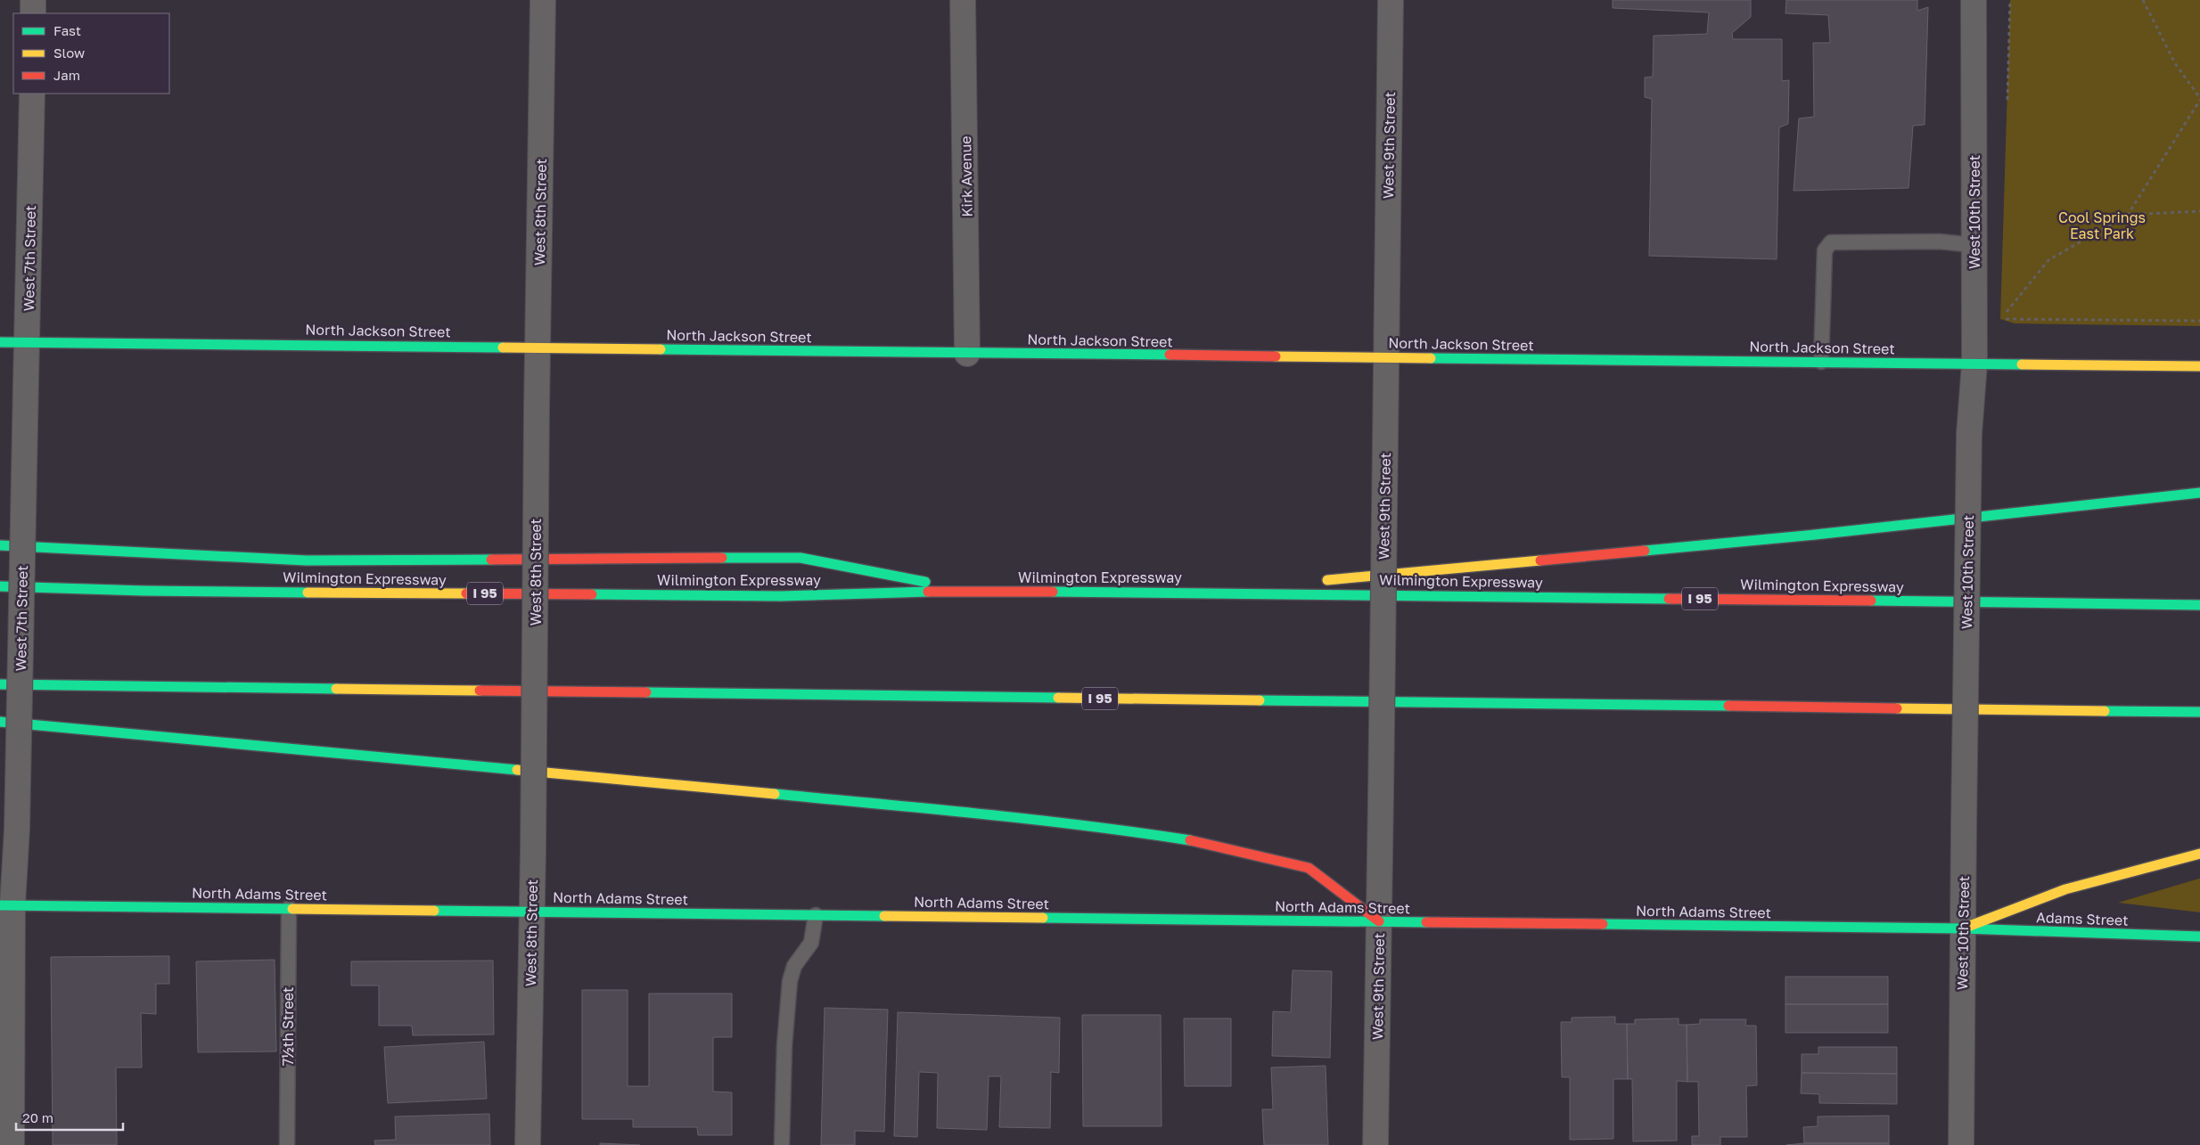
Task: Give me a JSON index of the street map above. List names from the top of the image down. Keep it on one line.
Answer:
{"streets":{"main road":["North Jackson Street","Wilmington Expressway","I 95","North Adams Street","Adams Street"],"street":["West 9th Street","Kirk Avenue","West 8th Street","West 10th Street","West 7th Street"],"lane":["7½th Street"]},"crossings":[["West 9th Street","North Jackson Street"],["West 9th Street","North Adams Street"],["Kirk Avenue","North Jackson Street"],["West 8th Street","North Jackson Street"],["West 8th Street","North Adams Street"],["West 10th Street","North Jackson Street"],["West 10th Street","North Adams Street"],["West 10th Street","Adams Street"],["West 7th Street","North Jackson Street"],["West 7th Street","North Adams Street"],["North Adams Street","Adams Street"],["North Adams Street","7½th Street"]],"parks":["Cool Springs East Park"],"legend":["Fast","Slow","Jam"],"scale_bar":"20 m"}
